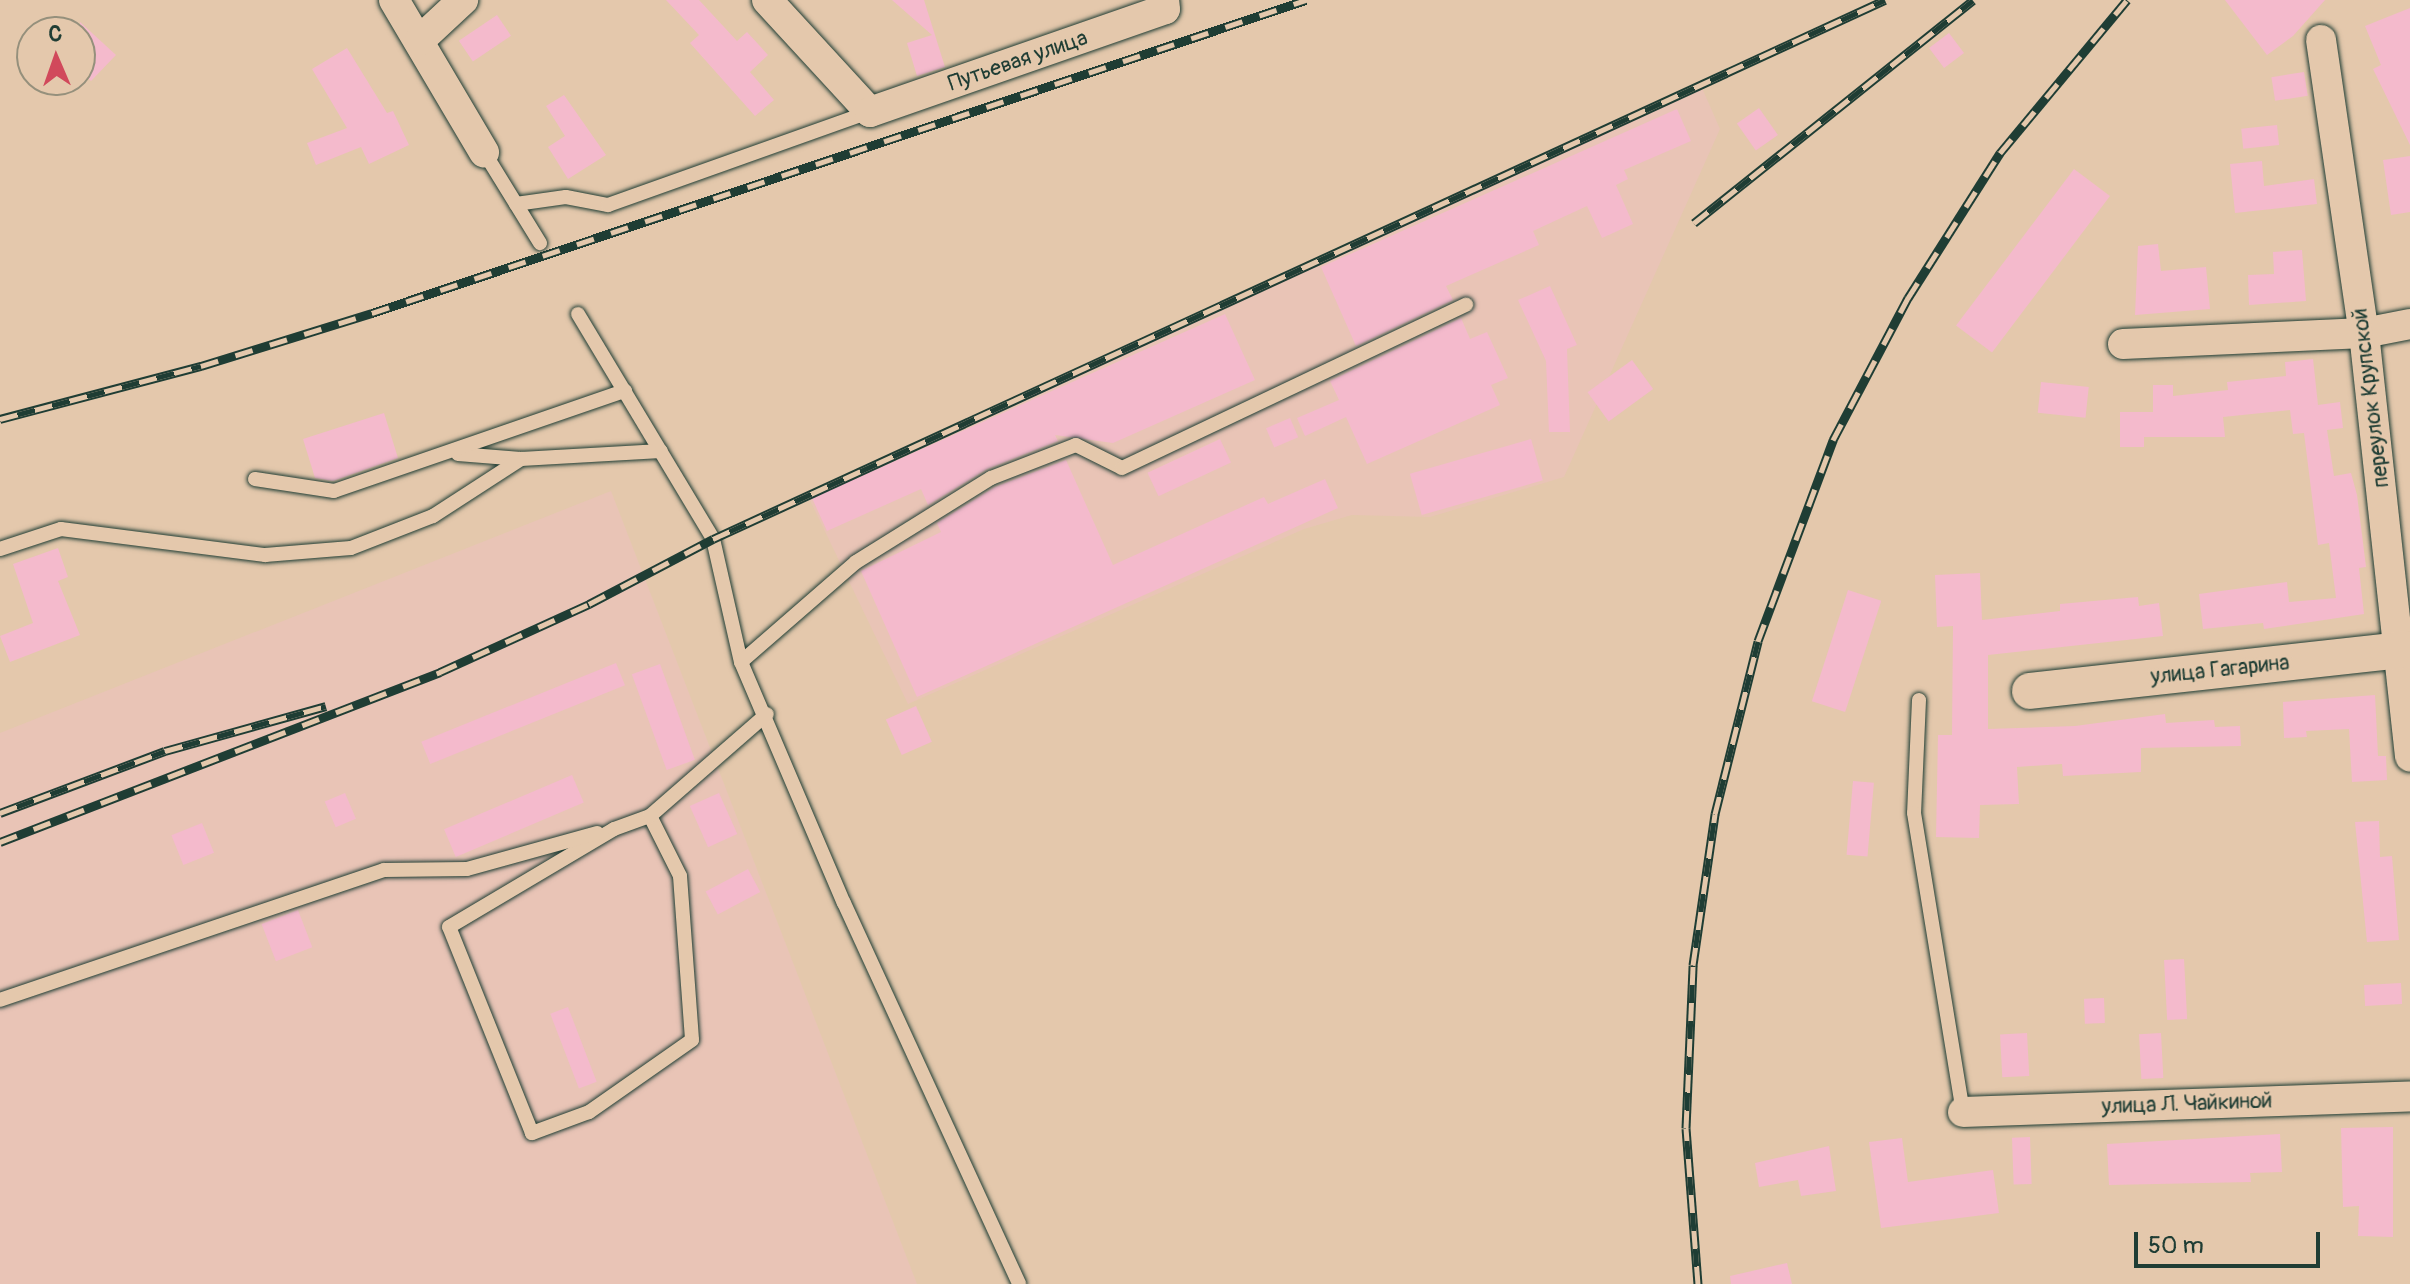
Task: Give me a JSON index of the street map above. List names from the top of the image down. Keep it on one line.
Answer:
{"streets":{"street":["Путьевая улица","переулок Крупской","улица Гагарина","улица Л. Чайкиной"]},"crossings":[["переулок Крупской","улица Гагарина"]],"scale_bar":"50 m","north":"top"}
